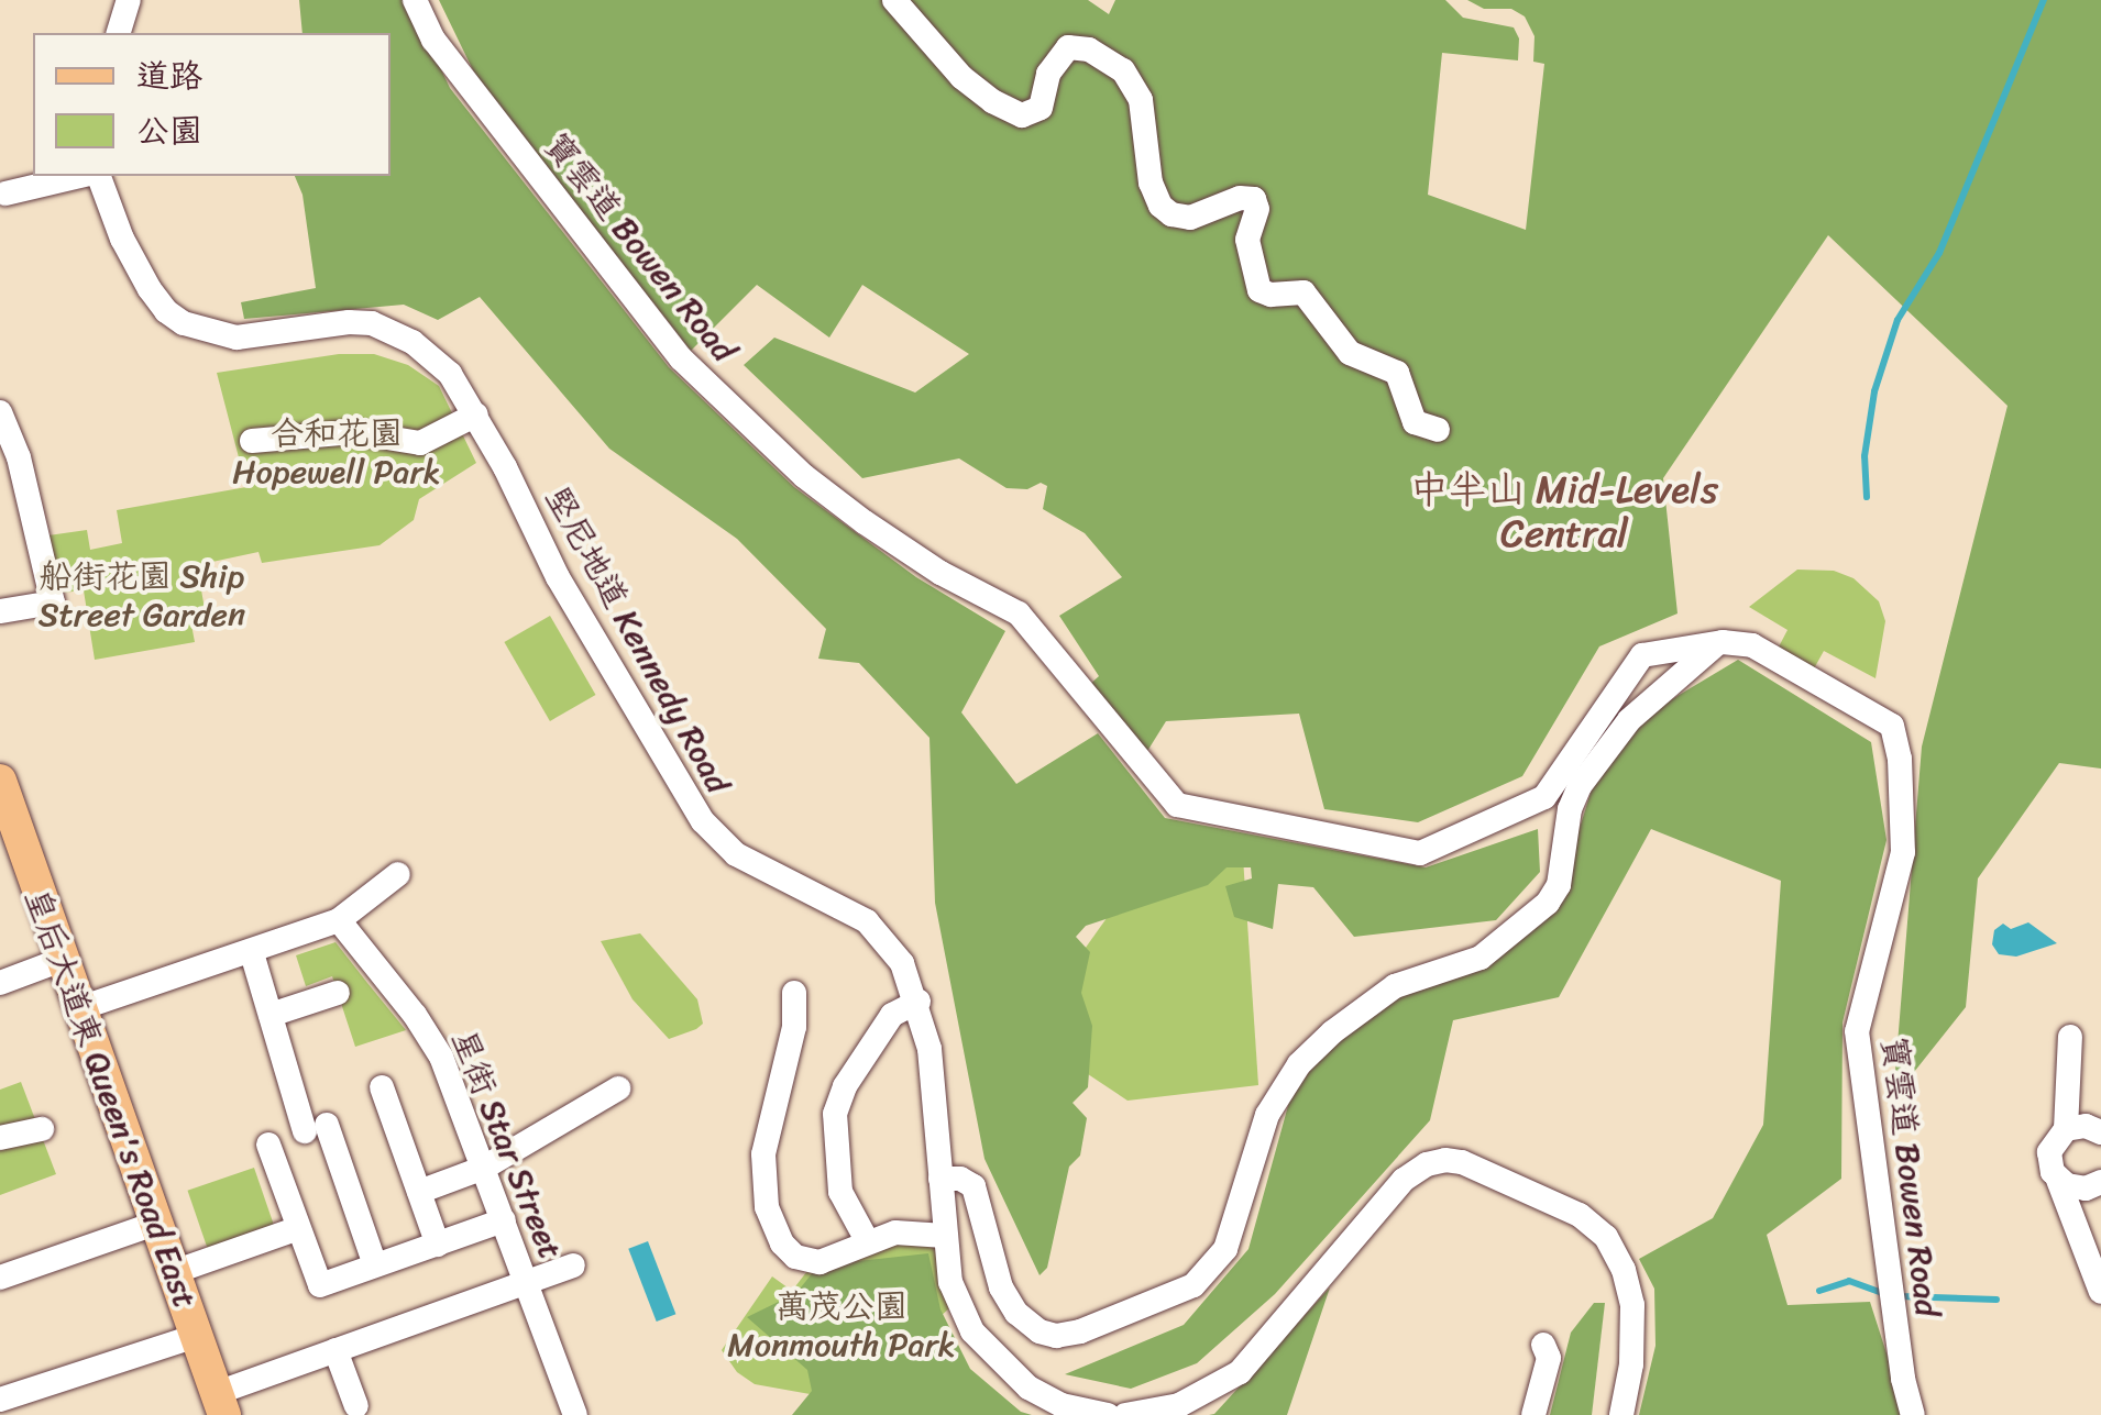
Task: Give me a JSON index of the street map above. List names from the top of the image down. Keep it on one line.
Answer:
{"streets":{"main road":["皇后大道東 Queen's Road East"],"street":["寶雲道 Bowen Road","堅尼地道 Kennedy Road","星街 Star Street"]},"districts":["中半山 Mid-Levels Central"],"parks":["合和花園 Hopewell Park","船街花園 Ship Street Garden","萬茂公園 Monmouth Park"],"legend":["道路","公園"]}
